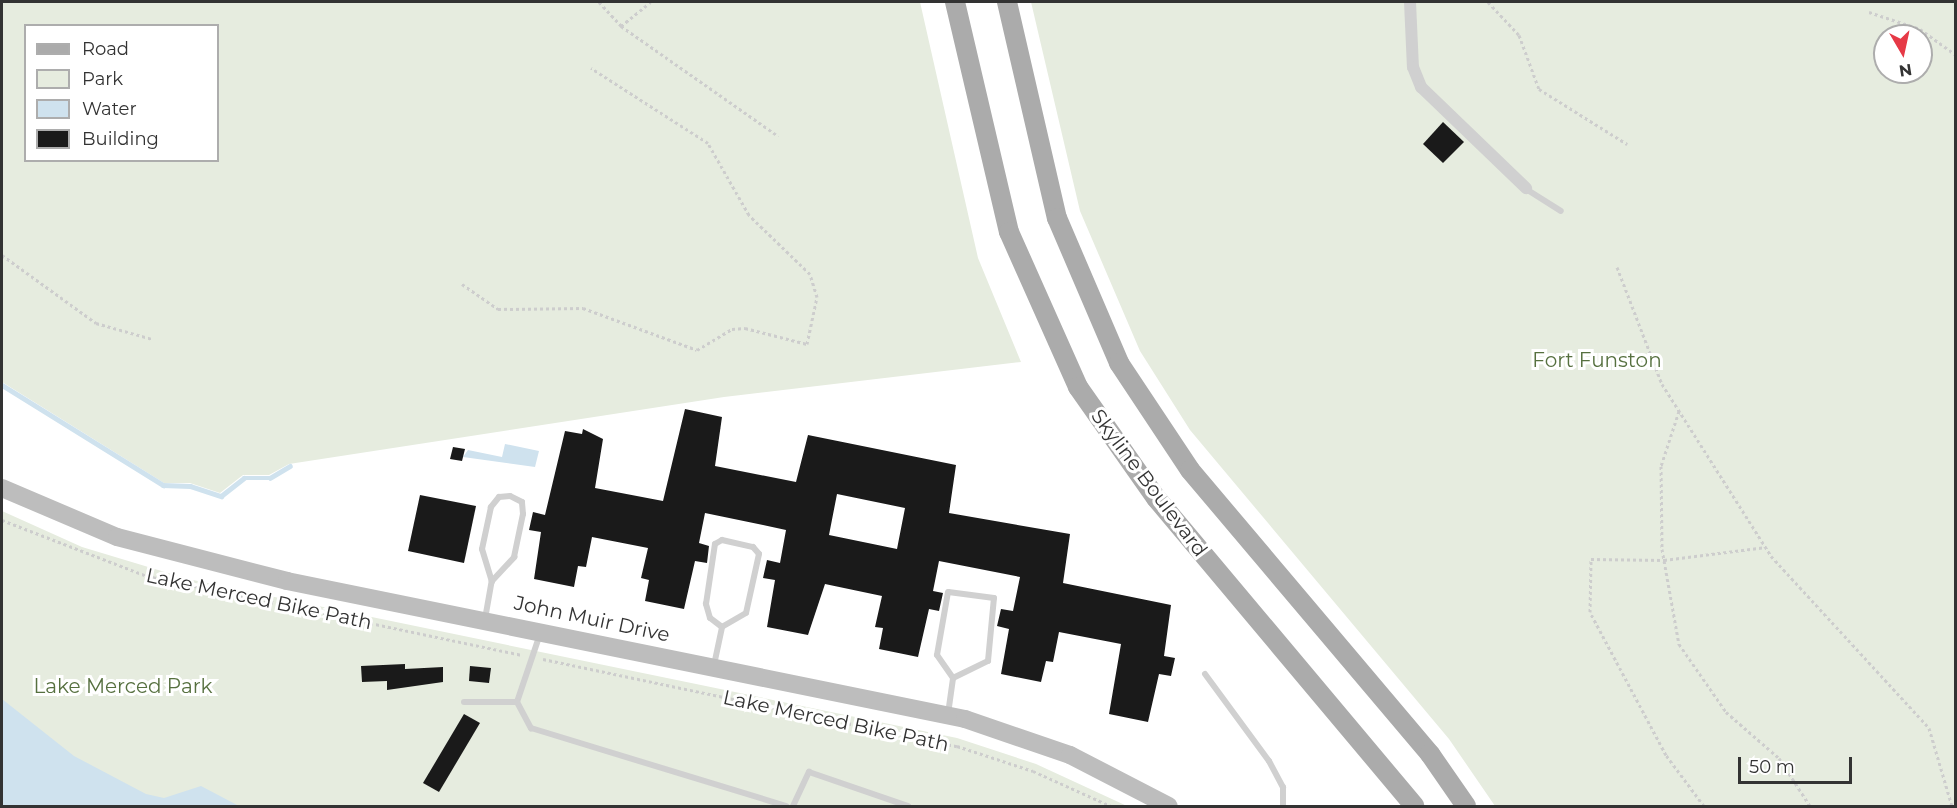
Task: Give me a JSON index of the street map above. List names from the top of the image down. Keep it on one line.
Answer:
{"streets":{"main road":["Skyline Boulevard"],"street":["John Muir Drive"],"path":["Lake Merced Bike Path"]},"parks":["Fort Funston","Lake Merced Park"],"legend":["Road","Park","Water","Building"],"scale_bar":"50 m","north":"bottom"}
